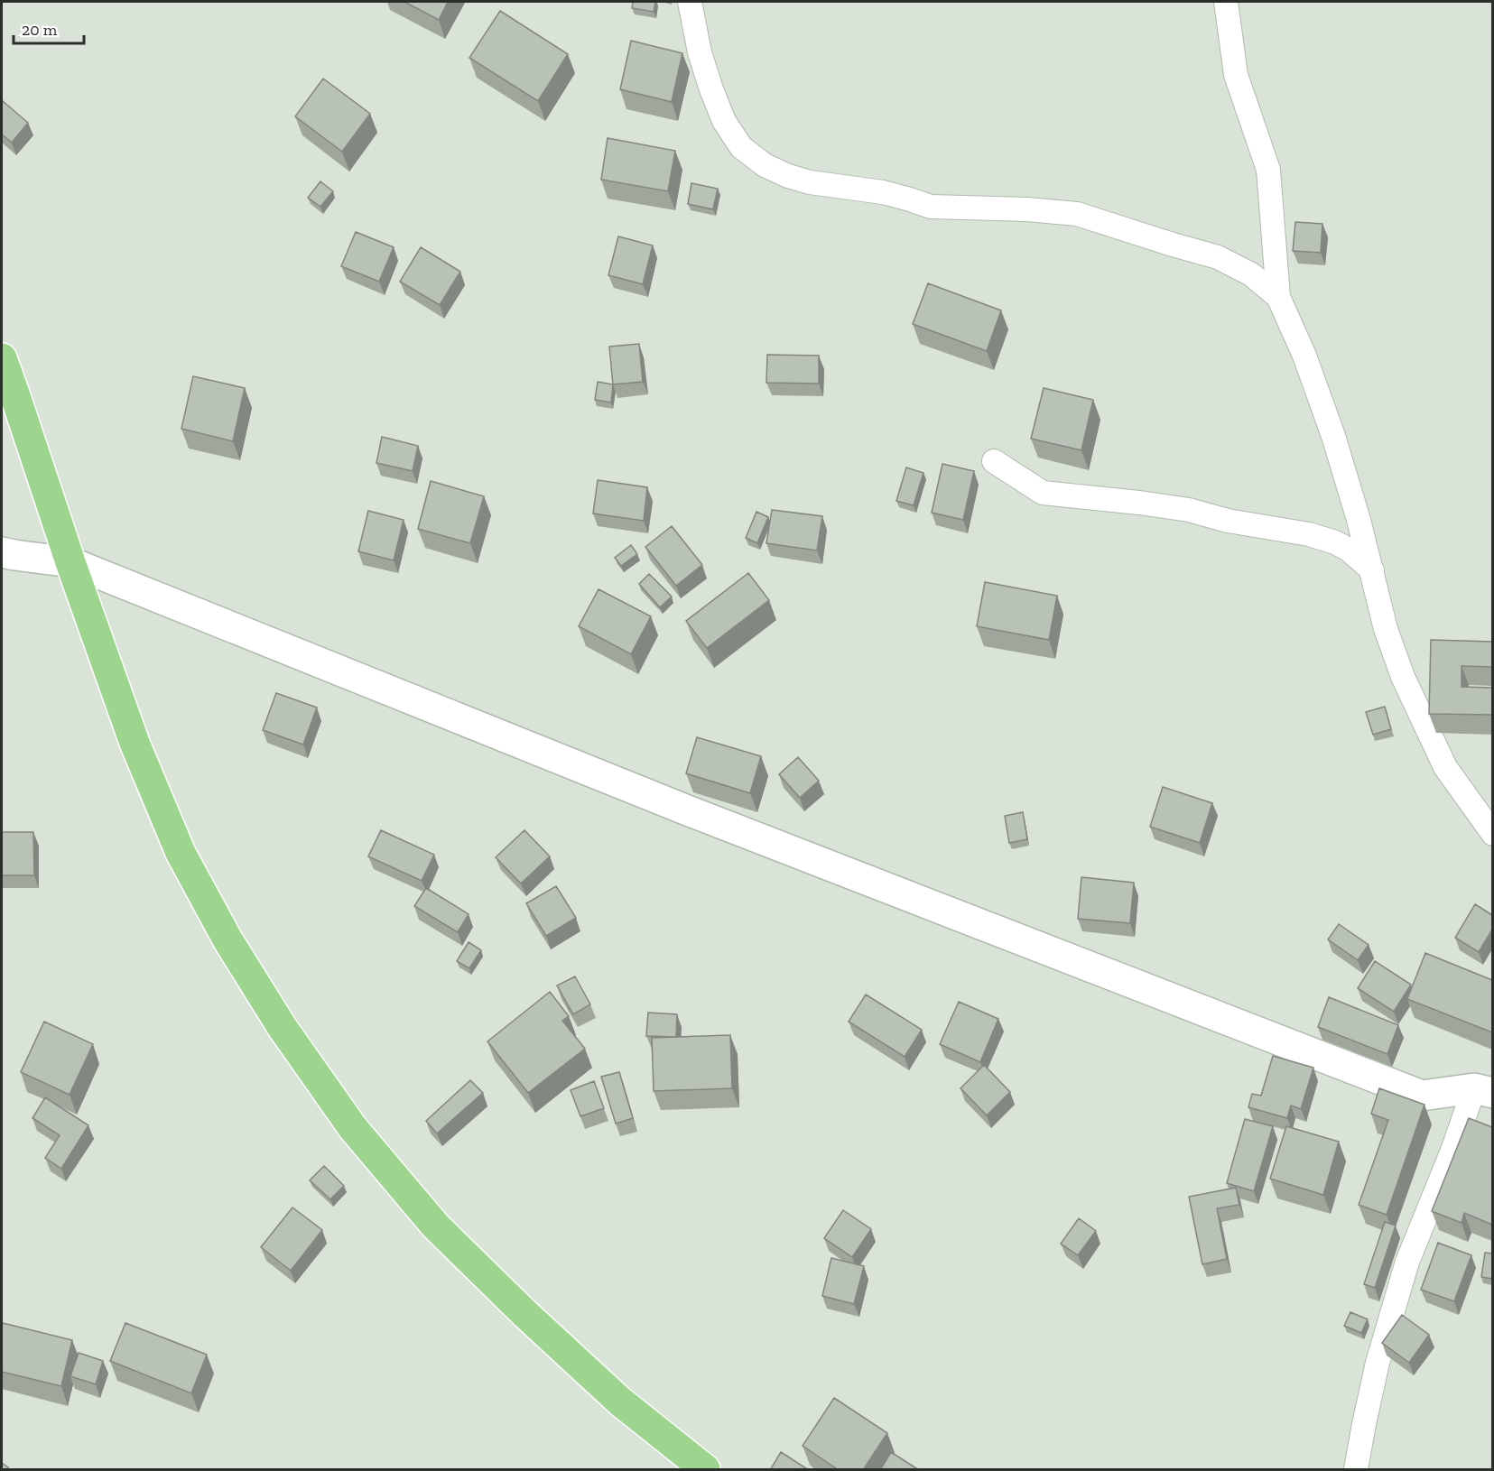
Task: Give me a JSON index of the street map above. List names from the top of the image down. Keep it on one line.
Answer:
{"scale_bar":"20 m"}
